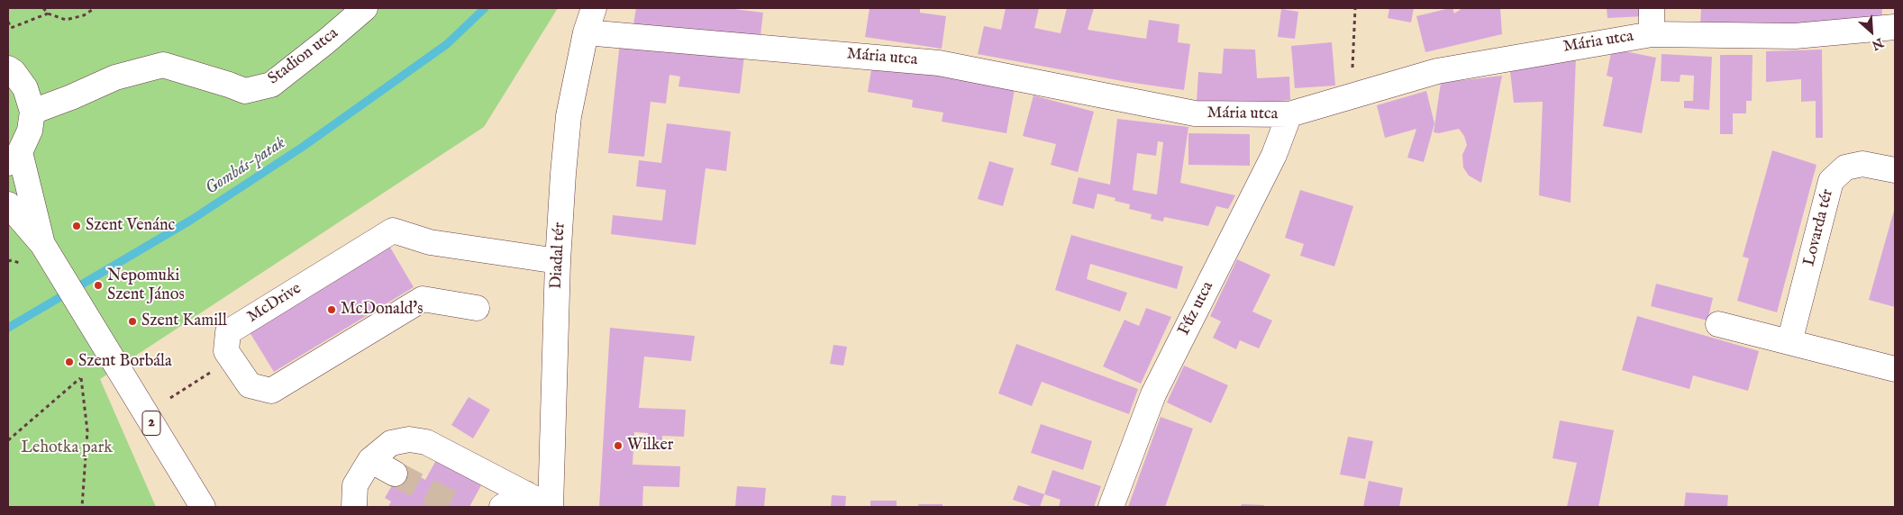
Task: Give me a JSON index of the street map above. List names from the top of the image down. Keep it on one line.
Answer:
{"streets":{"street":["Mária utca","Stadion utca","Lovarda tér","Diadal tér","McDrive","Fűz utca","2"]},"crossings":[["Mária utca","Diadal tér"],["Mária utca","Fűz utca"],["Stadion utca","2"],["Diadal tér","McDrive"]],"water":["Gombás-patak"],"parks":["Lehotka park"],"places":["Szent Venánc","Nepomuki Szent János","McDonald's","Szent Kamill","Szent Borbála","Wilker"],"north":"bottom right"}
